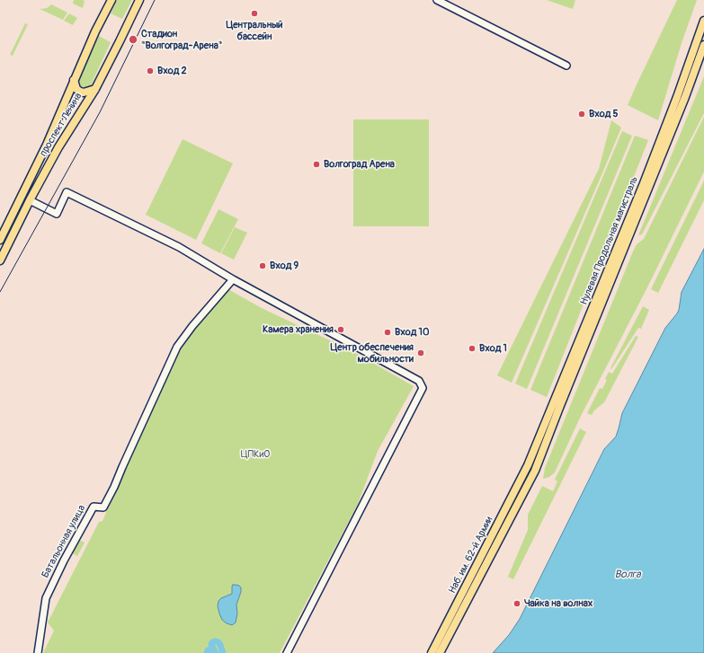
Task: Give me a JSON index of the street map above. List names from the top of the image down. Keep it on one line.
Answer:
{"streets":{"main road":["проспект Ленина","Нулевая Продольная магистраль","Наб. им. 62-й Армии"],"street":["Батальонная улица"]},"crossings":[["Нулевая Продольная магистраль","Наб. им. 62-й Армии"]],"water":["Волга"],"parks":["ЦПКиО"],"places":["Центральный бассейн","Стадион \"Волгоград-Арена\"","Вход 2","Вход 5","Волгоград Арена","Вход 9","Камера хранения","Вход 10","Вход 1","Центр обеспечения мобильности","Чайка на волнах"]}
